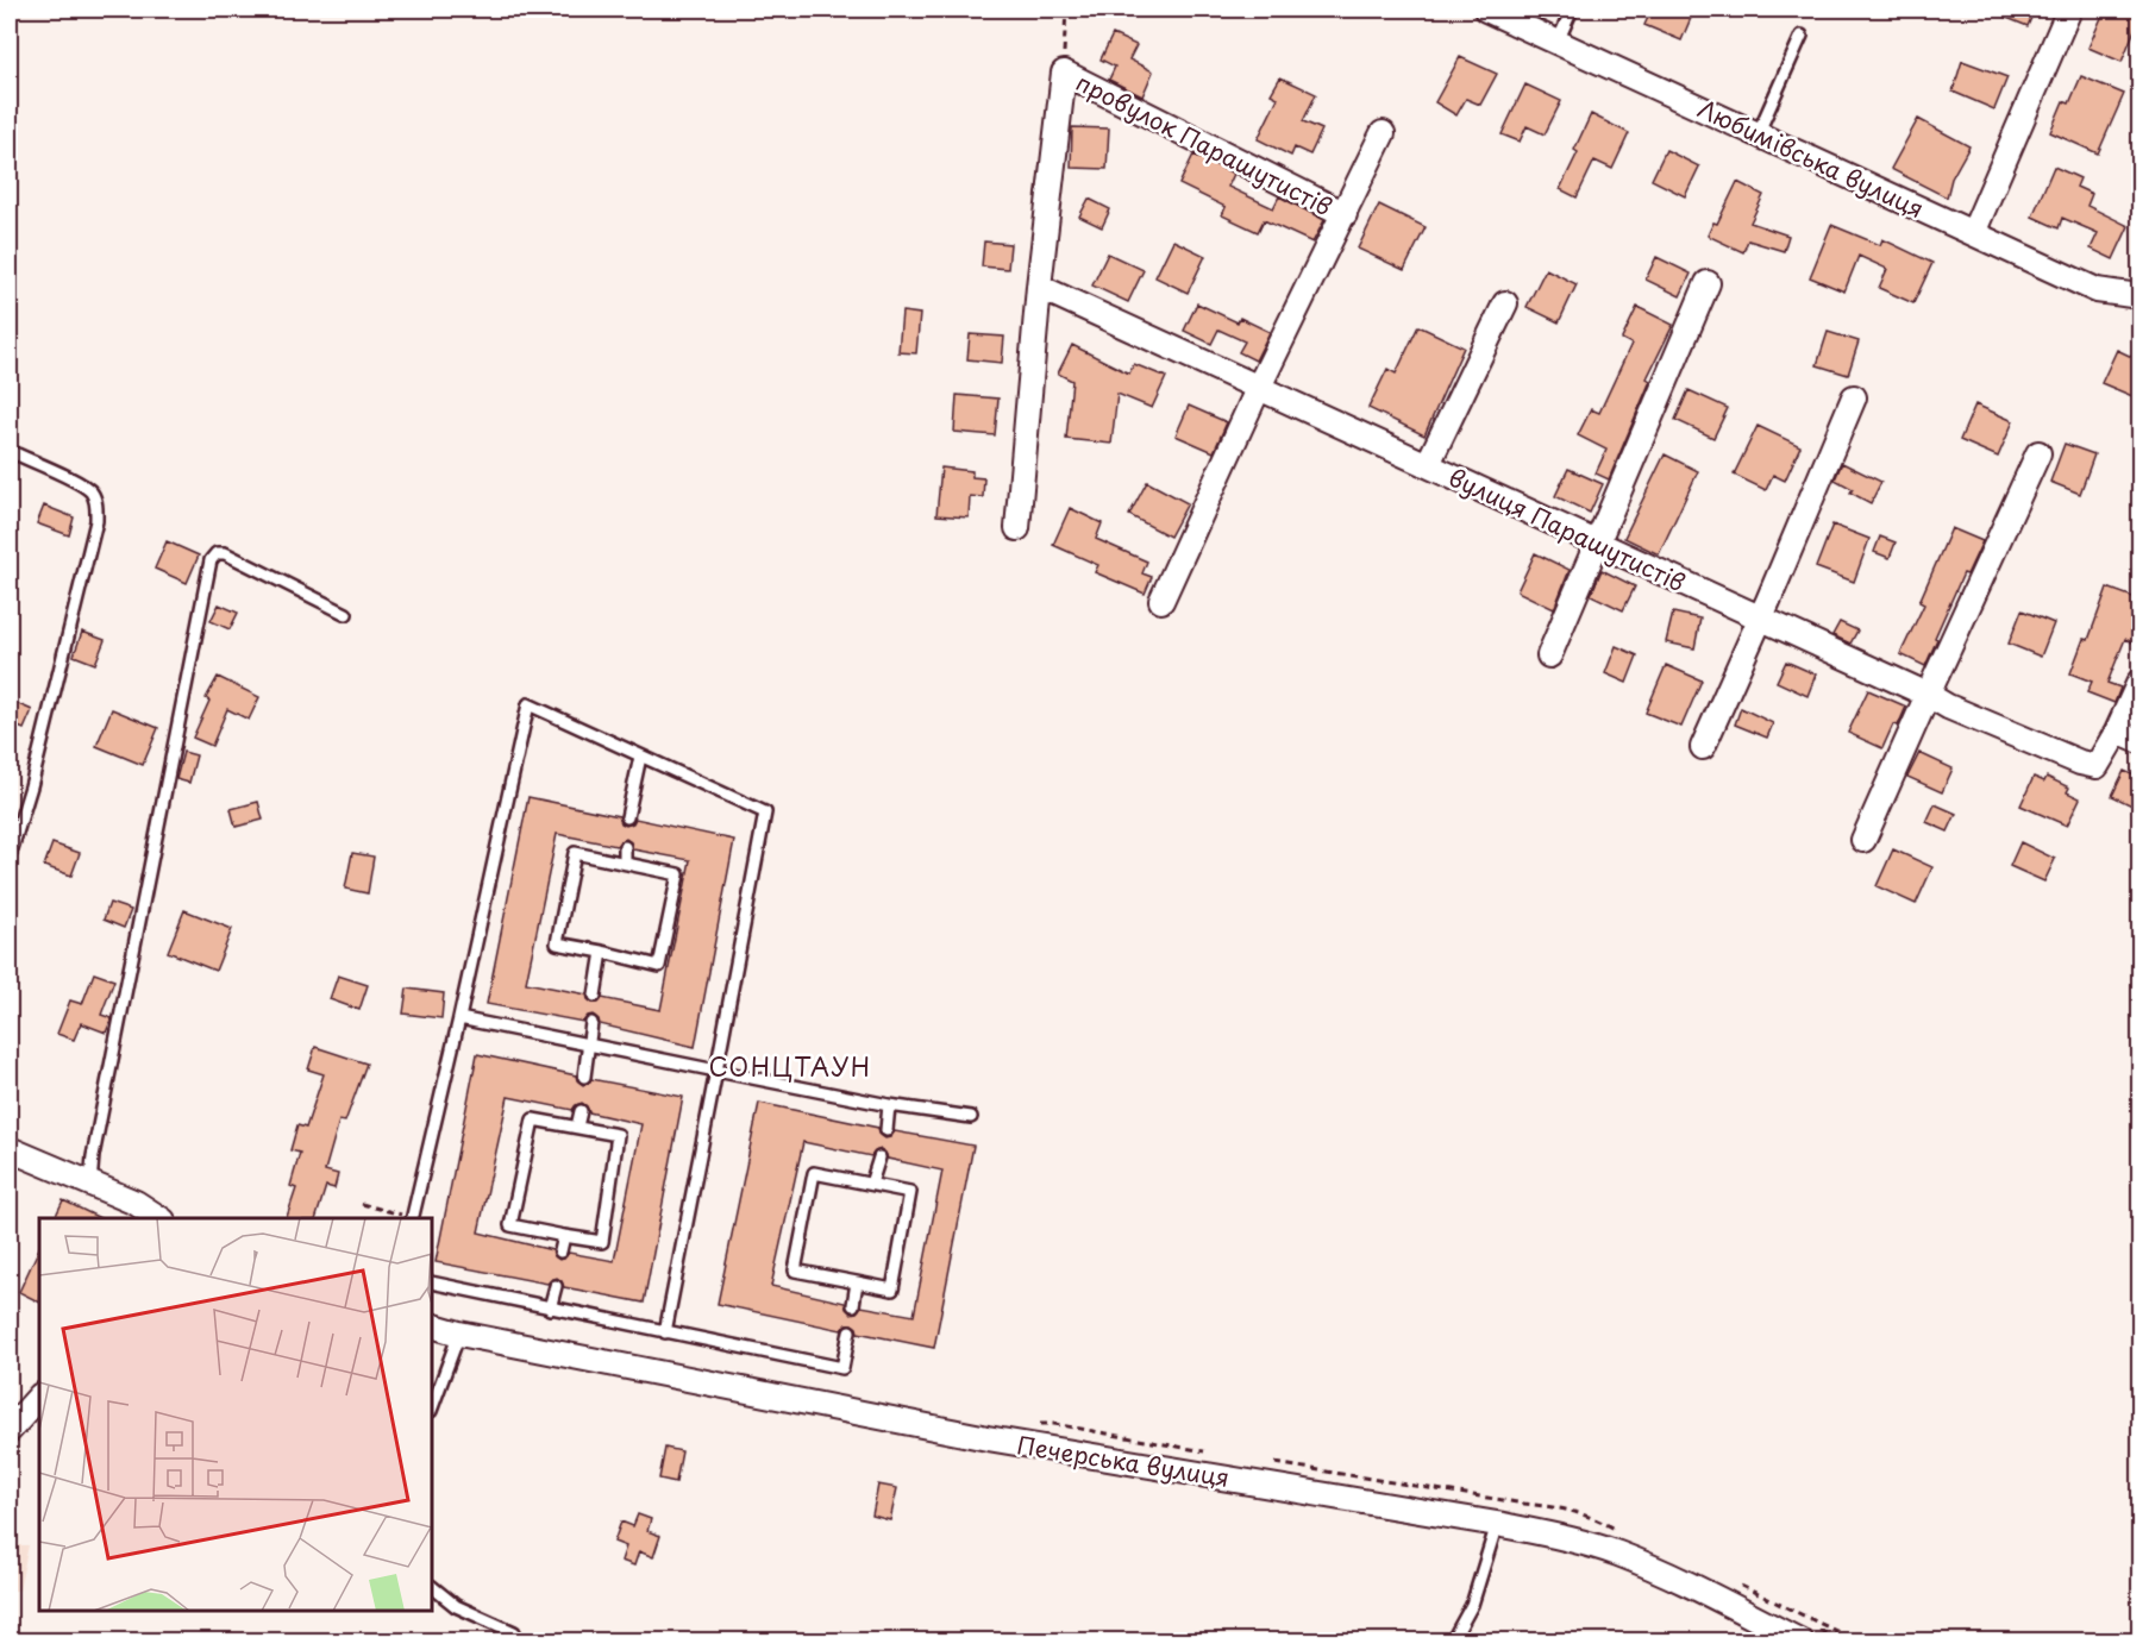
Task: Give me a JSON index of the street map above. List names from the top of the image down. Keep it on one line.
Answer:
{"streets":{"street":["провулок Парашутистів","Любимівська вулиця","вулиця Парашутистів","Печерська вулиця"]},"districts":["СОНЦТАУН"]}
